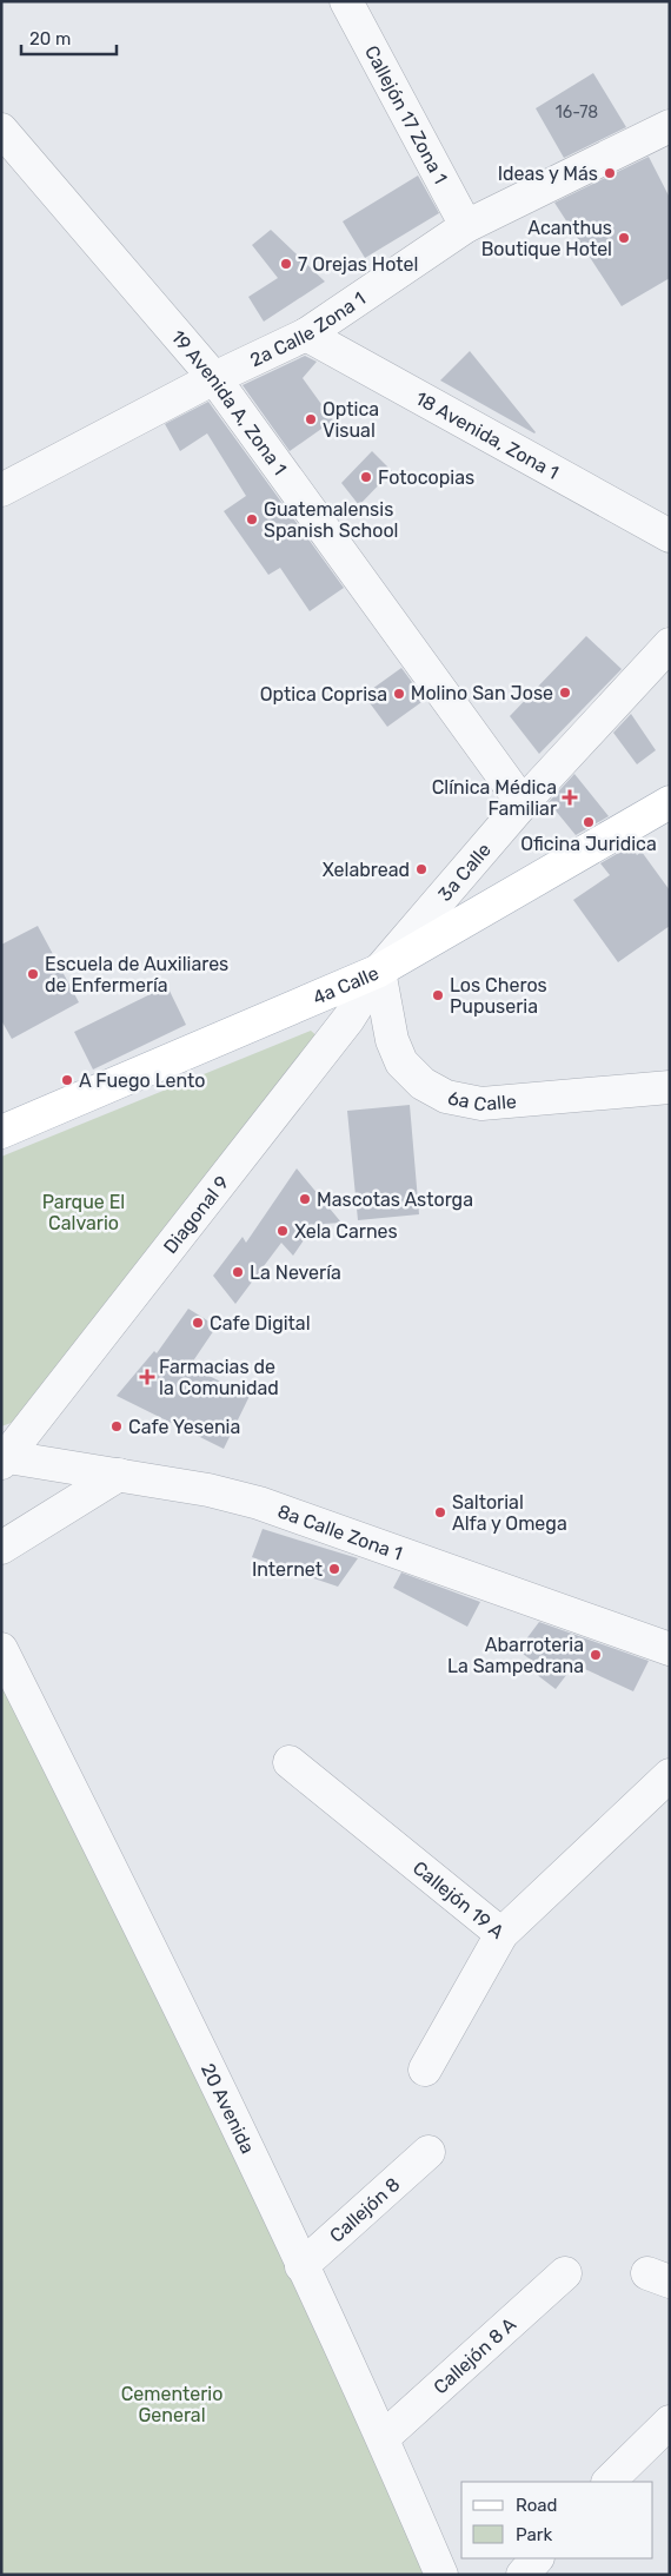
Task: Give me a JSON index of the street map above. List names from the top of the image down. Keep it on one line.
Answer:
{"streets":{"main road":["4a Calle"],"street":["Callejón 17 Zona 1","2a Calle Zona 1","19 Avenida A, Zona 1","18 Avenida, Zona 1","3a Calle","6a Calle","Diagonal 9","8a Calle Zona 1","Callejón 19 A","20 Avenida","Callejón 8","Callejón 8 A"]},"crossings":[["Callejón 17 Zona 1","2a Calle Zona 1"],["2a Calle Zona 1","19 Avenida A, Zona 1"],["2a Calle Zona 1","18 Avenida, Zona 1"],["19 Avenida A, Zona 1","3a Calle"],["3a Calle","4a Calle"],["3a Calle","6a Calle"],["3a Calle","Diagonal 9"],["4a Calle","6a Calle"],["4a Calle","Diagonal 9"],["6a Calle","Diagonal 9"],["Diagonal 9","8a Calle Zona 1"],["20 Avenida","Callejón 8"],["20 Avenida","Callejón 8 A"]],"parks":["Parque El Calvario","Cementerio General"],"places":{"other":["Ideas y Más","Acanthus Boutique Hotel","7 Orejas Hotel","Optica Visual","Fotocopias","Guatemalensis Spanish School","Molino San Jose","Optica Coprisa","Oficina Juridica","Xelabread","Escuela de Auxiliares de Enfermería","Los Cheros Pupuseria","A Fuego Lento","Mascotas Astorga","Xela Carnes","La Nevería","Cafe Digital","Cafe Yesenia","Saltorial Alfa y Omega","Internet","Abarroteria La Sampedrana"],"health":["Clínica Médica Familiar","Farmacias de la Comunidad"]},"house_numbers":["16-78"],"legend":["Road","Park"],"scale_bar":"20 m"}
